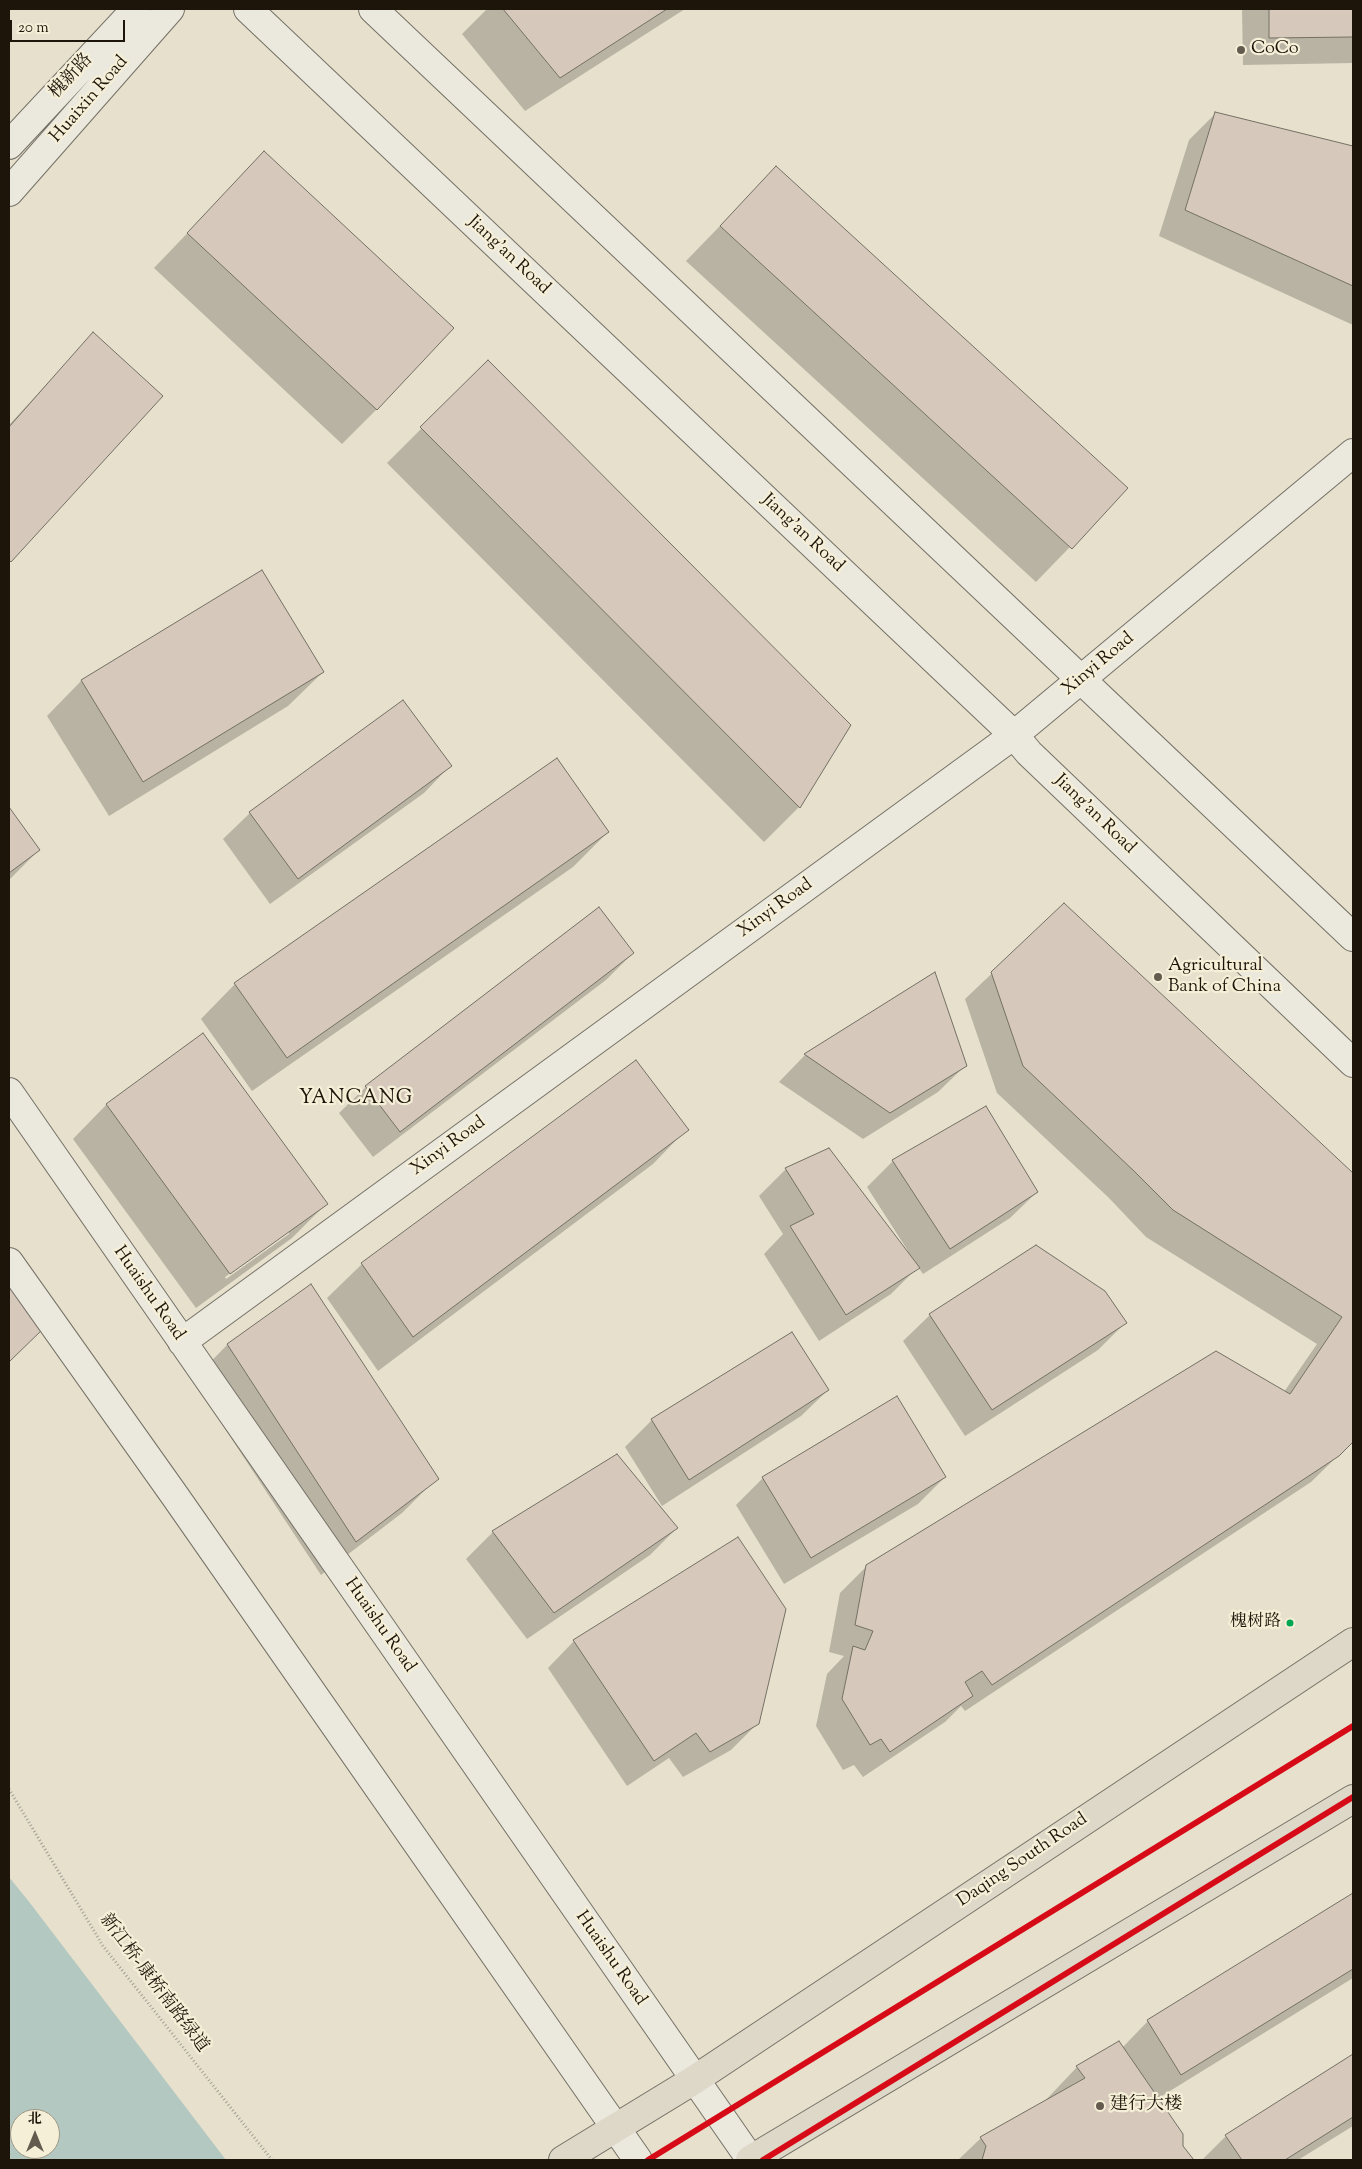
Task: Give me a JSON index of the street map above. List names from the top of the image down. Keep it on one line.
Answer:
{"streets":{"main road":["Daqing South Road"],"street":["槐新路","Huaixin Road","Jiang'an Road","Xinyi Road","Huaishu Road"],"path":["新江桥-康桥南路绿道"]},"crossings":[["Jiang'an Road","Xinyi Road"],["Xinyi Road","Huaishu Road"],["Huaishu Road","Daqing South Road"]],"districts":["YANCANG"],"places":["CoCo","Agricultural Bank of China","槐树路","建行大楼"],"scale_bar":"20 m","north":"top"}
